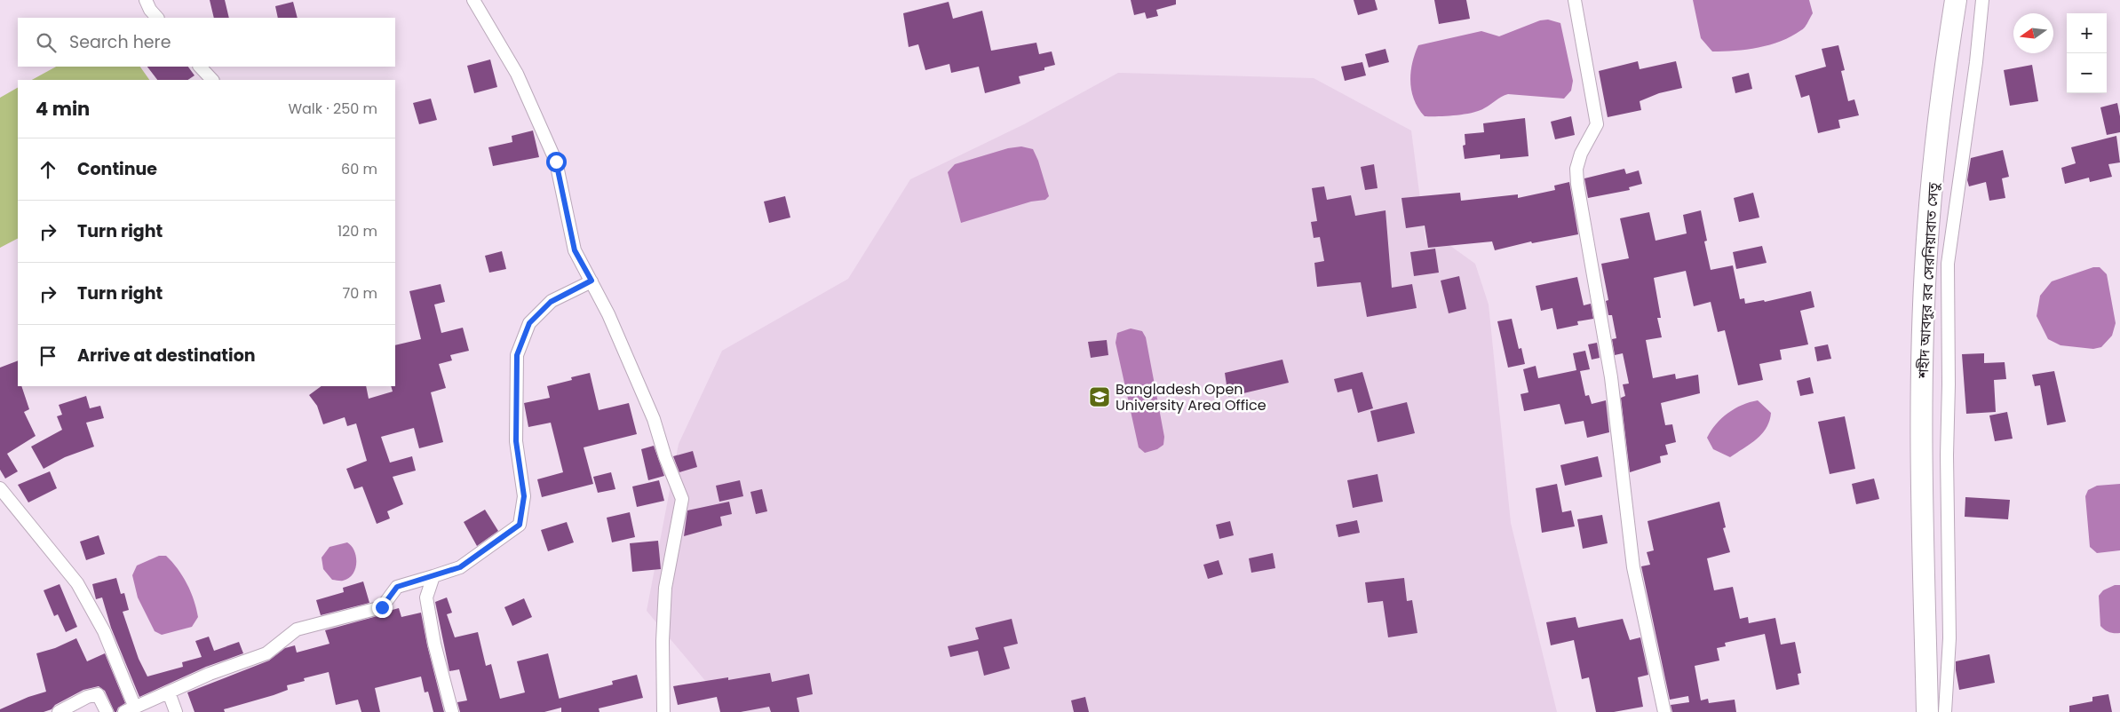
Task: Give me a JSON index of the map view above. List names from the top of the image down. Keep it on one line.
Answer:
{"streets":{"highway":["শহীদ আবদুর রব সেরনিয়াবাত সেতু"]},"places":{"school or university":["Bangladesh Open University Area Office"]},"north":"left","page":{"map_buttons":["+","−"],"search":"Search here","heading":["4 min","Walk · 250 m"],"list":[["Continue","60 m"],["Turn right","120 m"],["Turn right","70 m"],"Arrive at destination"]}}
